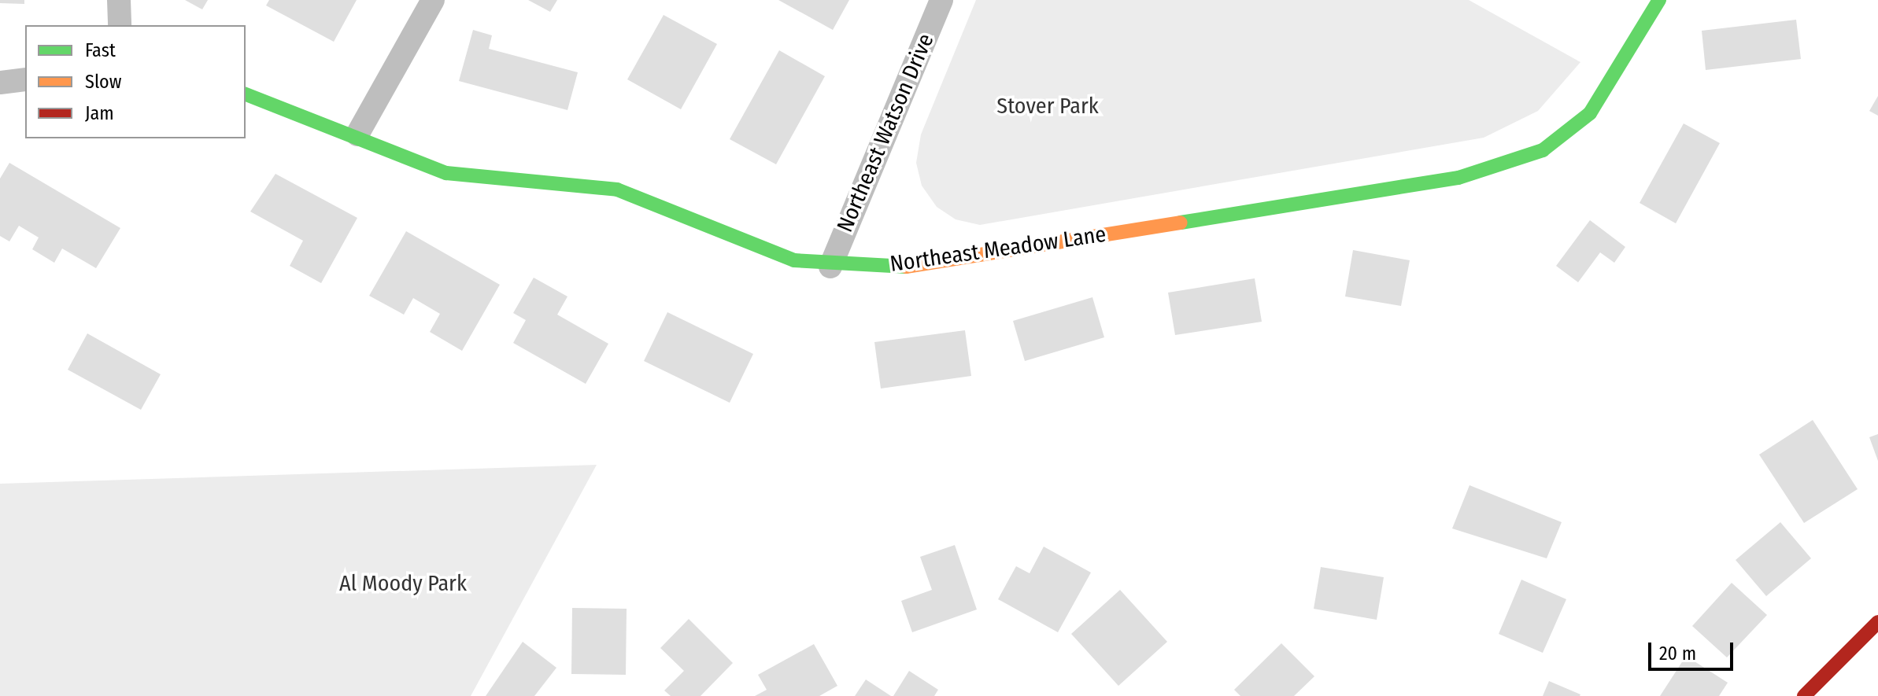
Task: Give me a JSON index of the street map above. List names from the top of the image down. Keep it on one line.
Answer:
{"streets":{"street":["Northeast Watson Drive","Northeast Meadow Lane"]},"crossings":[["Northeast Watson Drive","Northeast Meadow Lane"]],"parks":["Stover Park","Al Moody Park"],"legend":["Fast","Slow","Jam"],"scale_bar":"20 m"}
